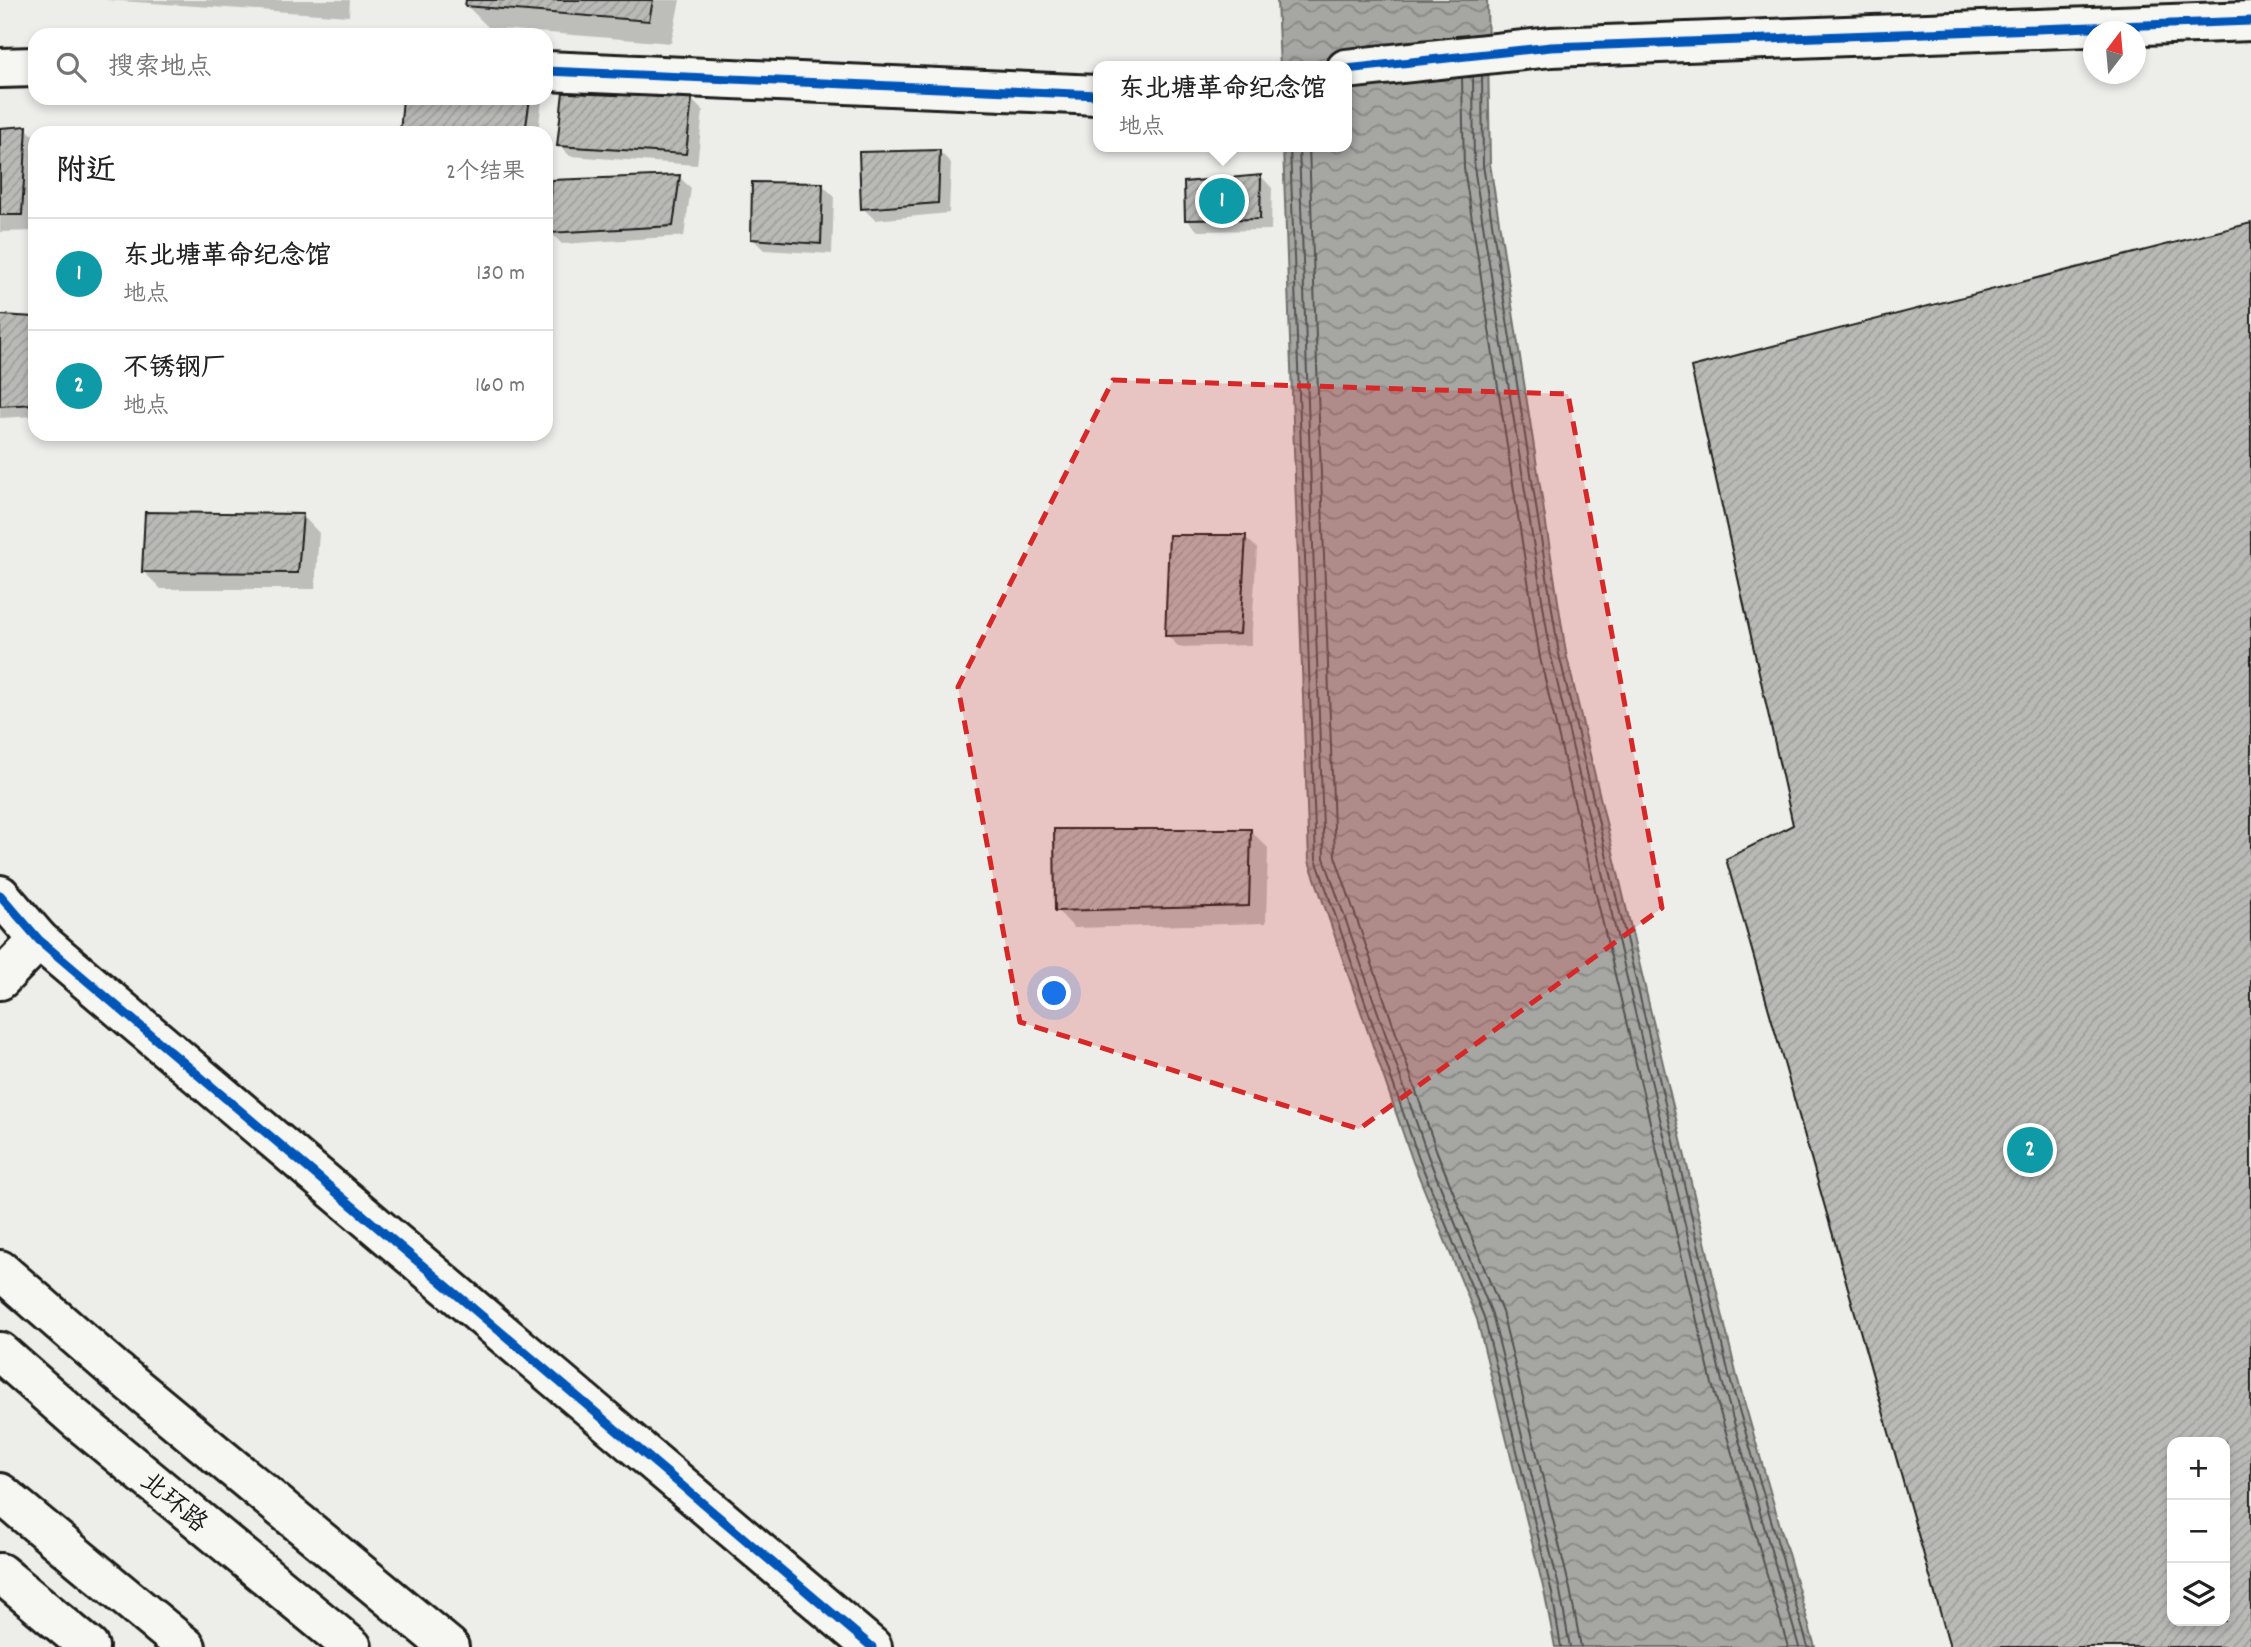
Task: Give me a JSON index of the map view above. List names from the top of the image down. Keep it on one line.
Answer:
{"streets":{"main road":["北环路"]},"north":"top","page":{"search":"搜索地点","popup":["东北塘革命纪念馆","地点"],"heading":["附近","2个结果"],"pins":["1","2"],"list":[{"mark":"1","name":"东北塘革命纪念馆","note":"地点","value":"130 m"},{"mark":"2","name":"不锈钢厂","note":"地点","value":"160 m"}],"map_buttons":["+","−"]}}
